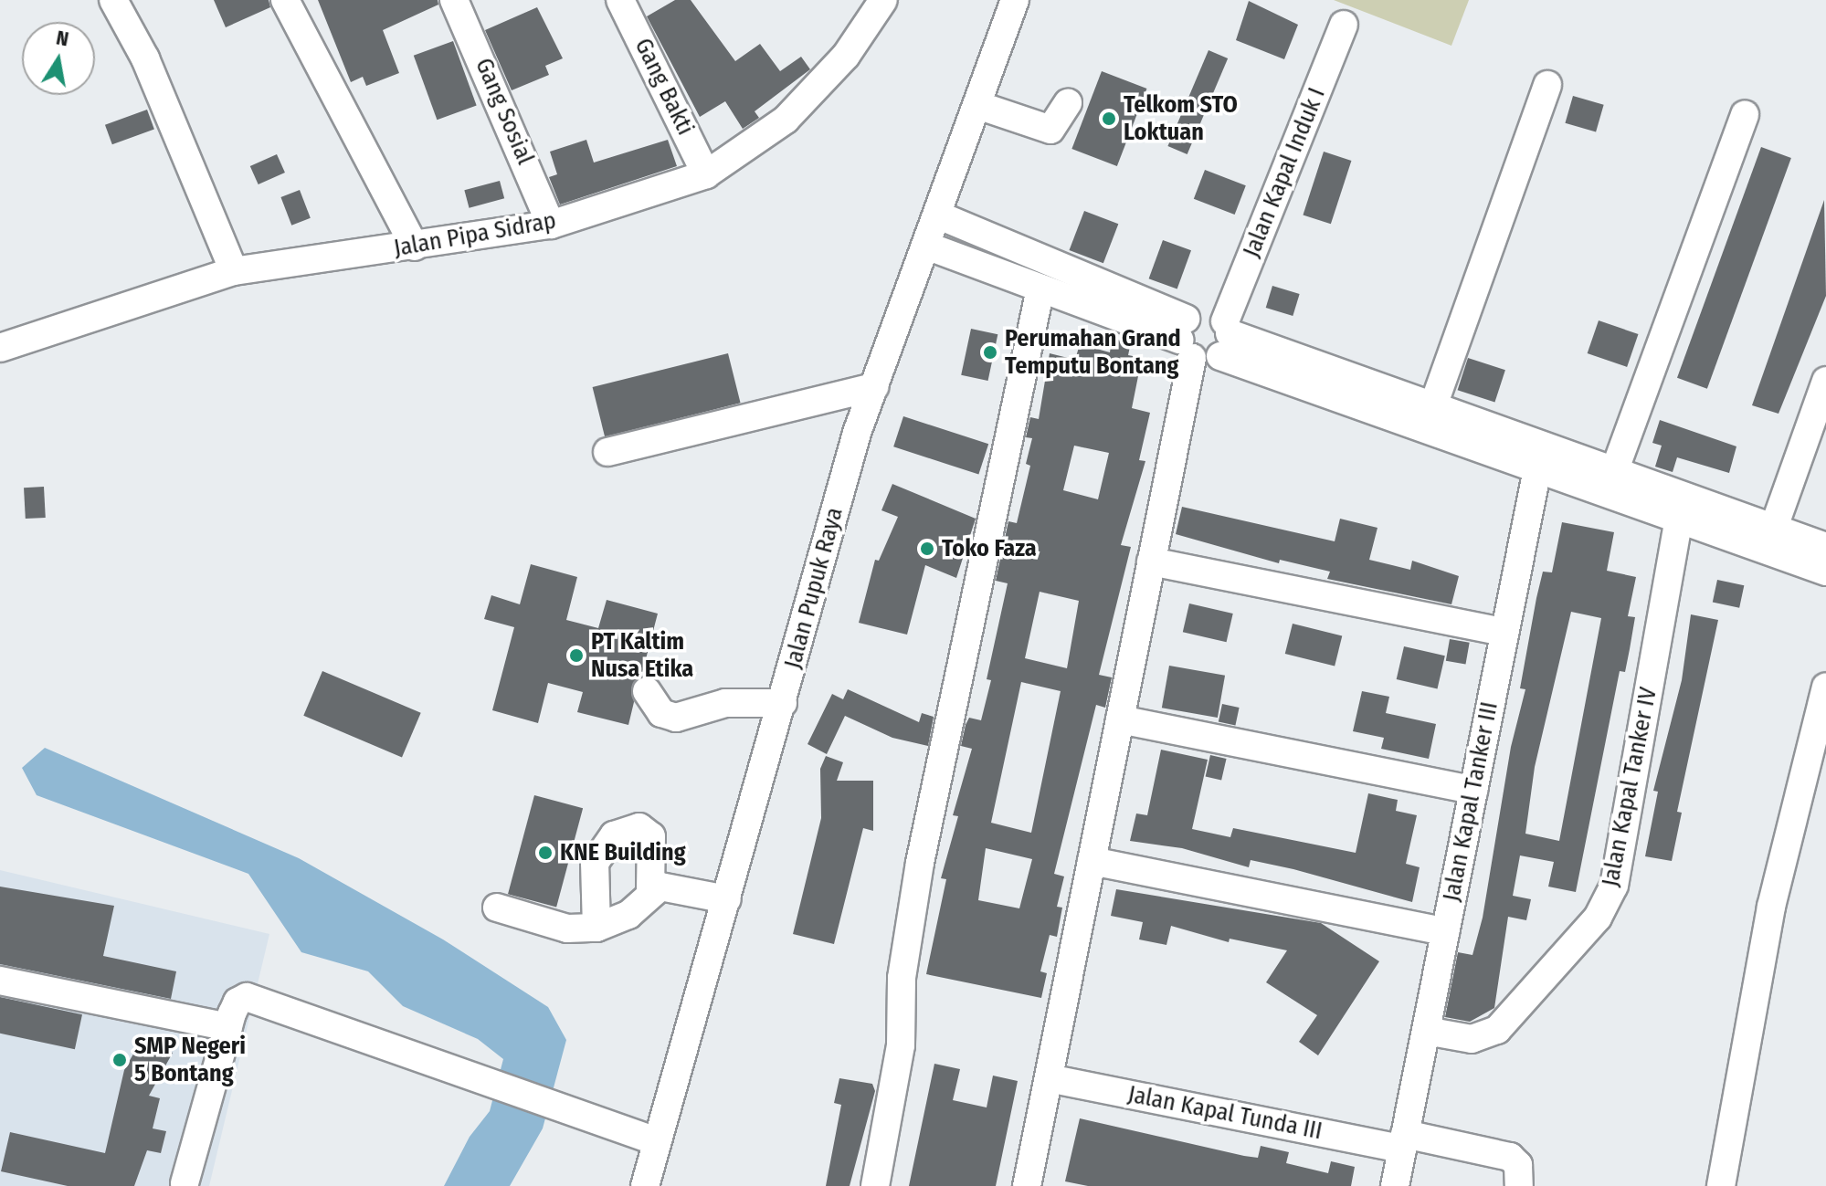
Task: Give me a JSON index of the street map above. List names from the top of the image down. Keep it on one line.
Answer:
{"streets":{"street":["Gang Bakti","Gang Sosial","Jalan Kapal Induk I","Jalan Pipa Sidrap","Jalan Pupuk Raya","Jalan Kapal Tanker IV","Jalan Kapal Tanker III","Jalan Kapal Tunda III"]},"crossings":[["Gang Bakti","Jalan Pipa Sidrap"],["Gang Sosial","Jalan Pipa Sidrap"],["Jalan Kapal Tanker IV","Jalan Kapal Tanker III"],["Jalan Kapal Tanker III","Jalan Kapal Tunda III"]],"places":["Telkom STO Loktuan","Perumahan Grand Temputu Bontang","Toko Faza","PT Kaltim Nusa Etika","KNE Building","SMP Negeri 5 Bontang"],"north":"top"}
